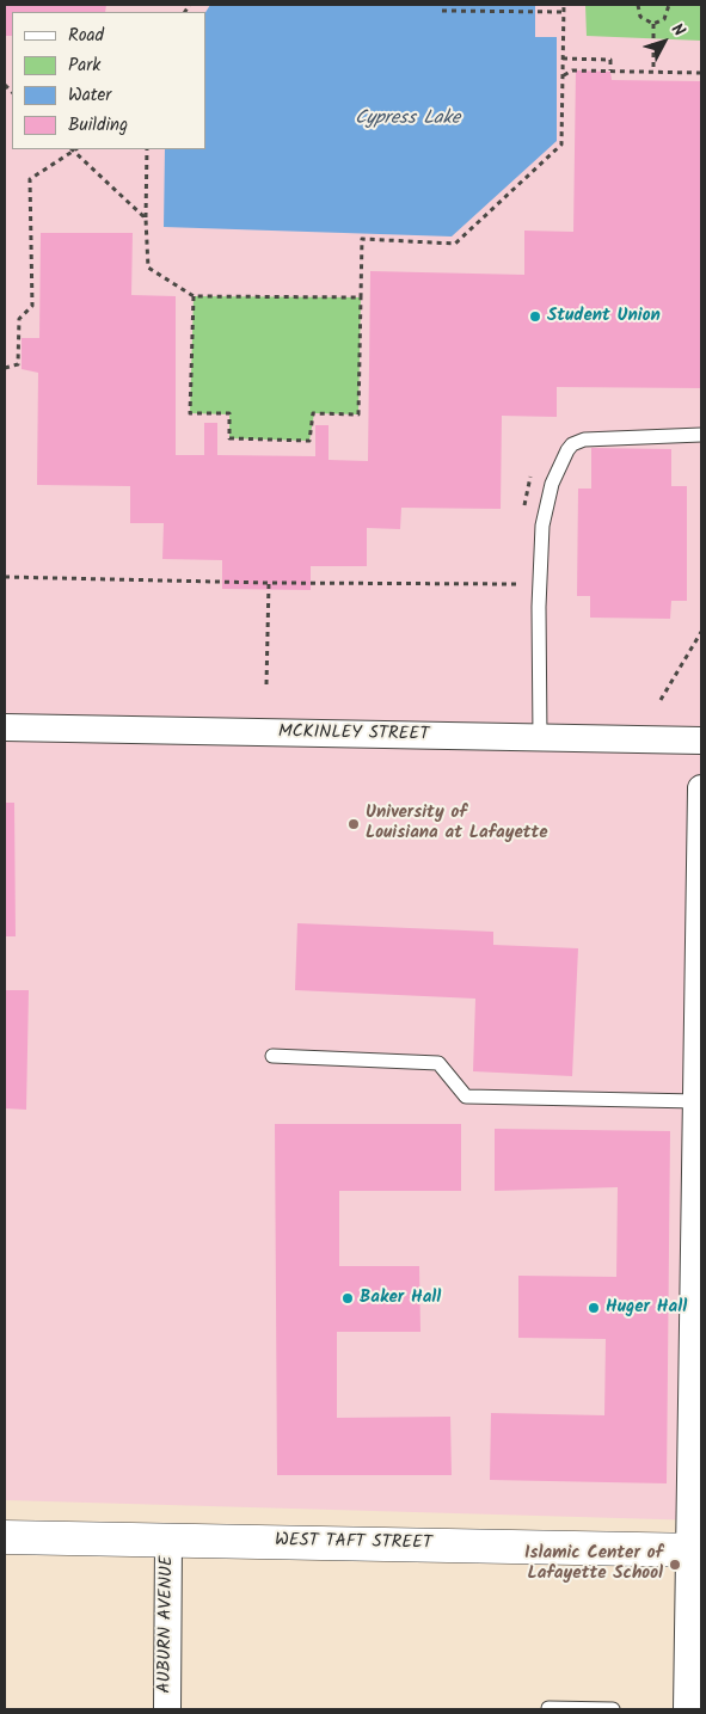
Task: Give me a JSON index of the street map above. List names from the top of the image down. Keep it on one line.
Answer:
{"streets":{"street":["MCKINLEY STREET","WEST TAFT STREET","AUBURN AVENUE"]},"crossings":[["WEST TAFT STREET","AUBURN AVENUE"]],"water":["Cypress Lake"],"places":["Student Union","University of Louisiana at Lafayette","Baker Hall","Huger Hall","Islamic Center of Lafayette School"],"legend":["Road","Park","Water","Building"],"north":"top right"}
